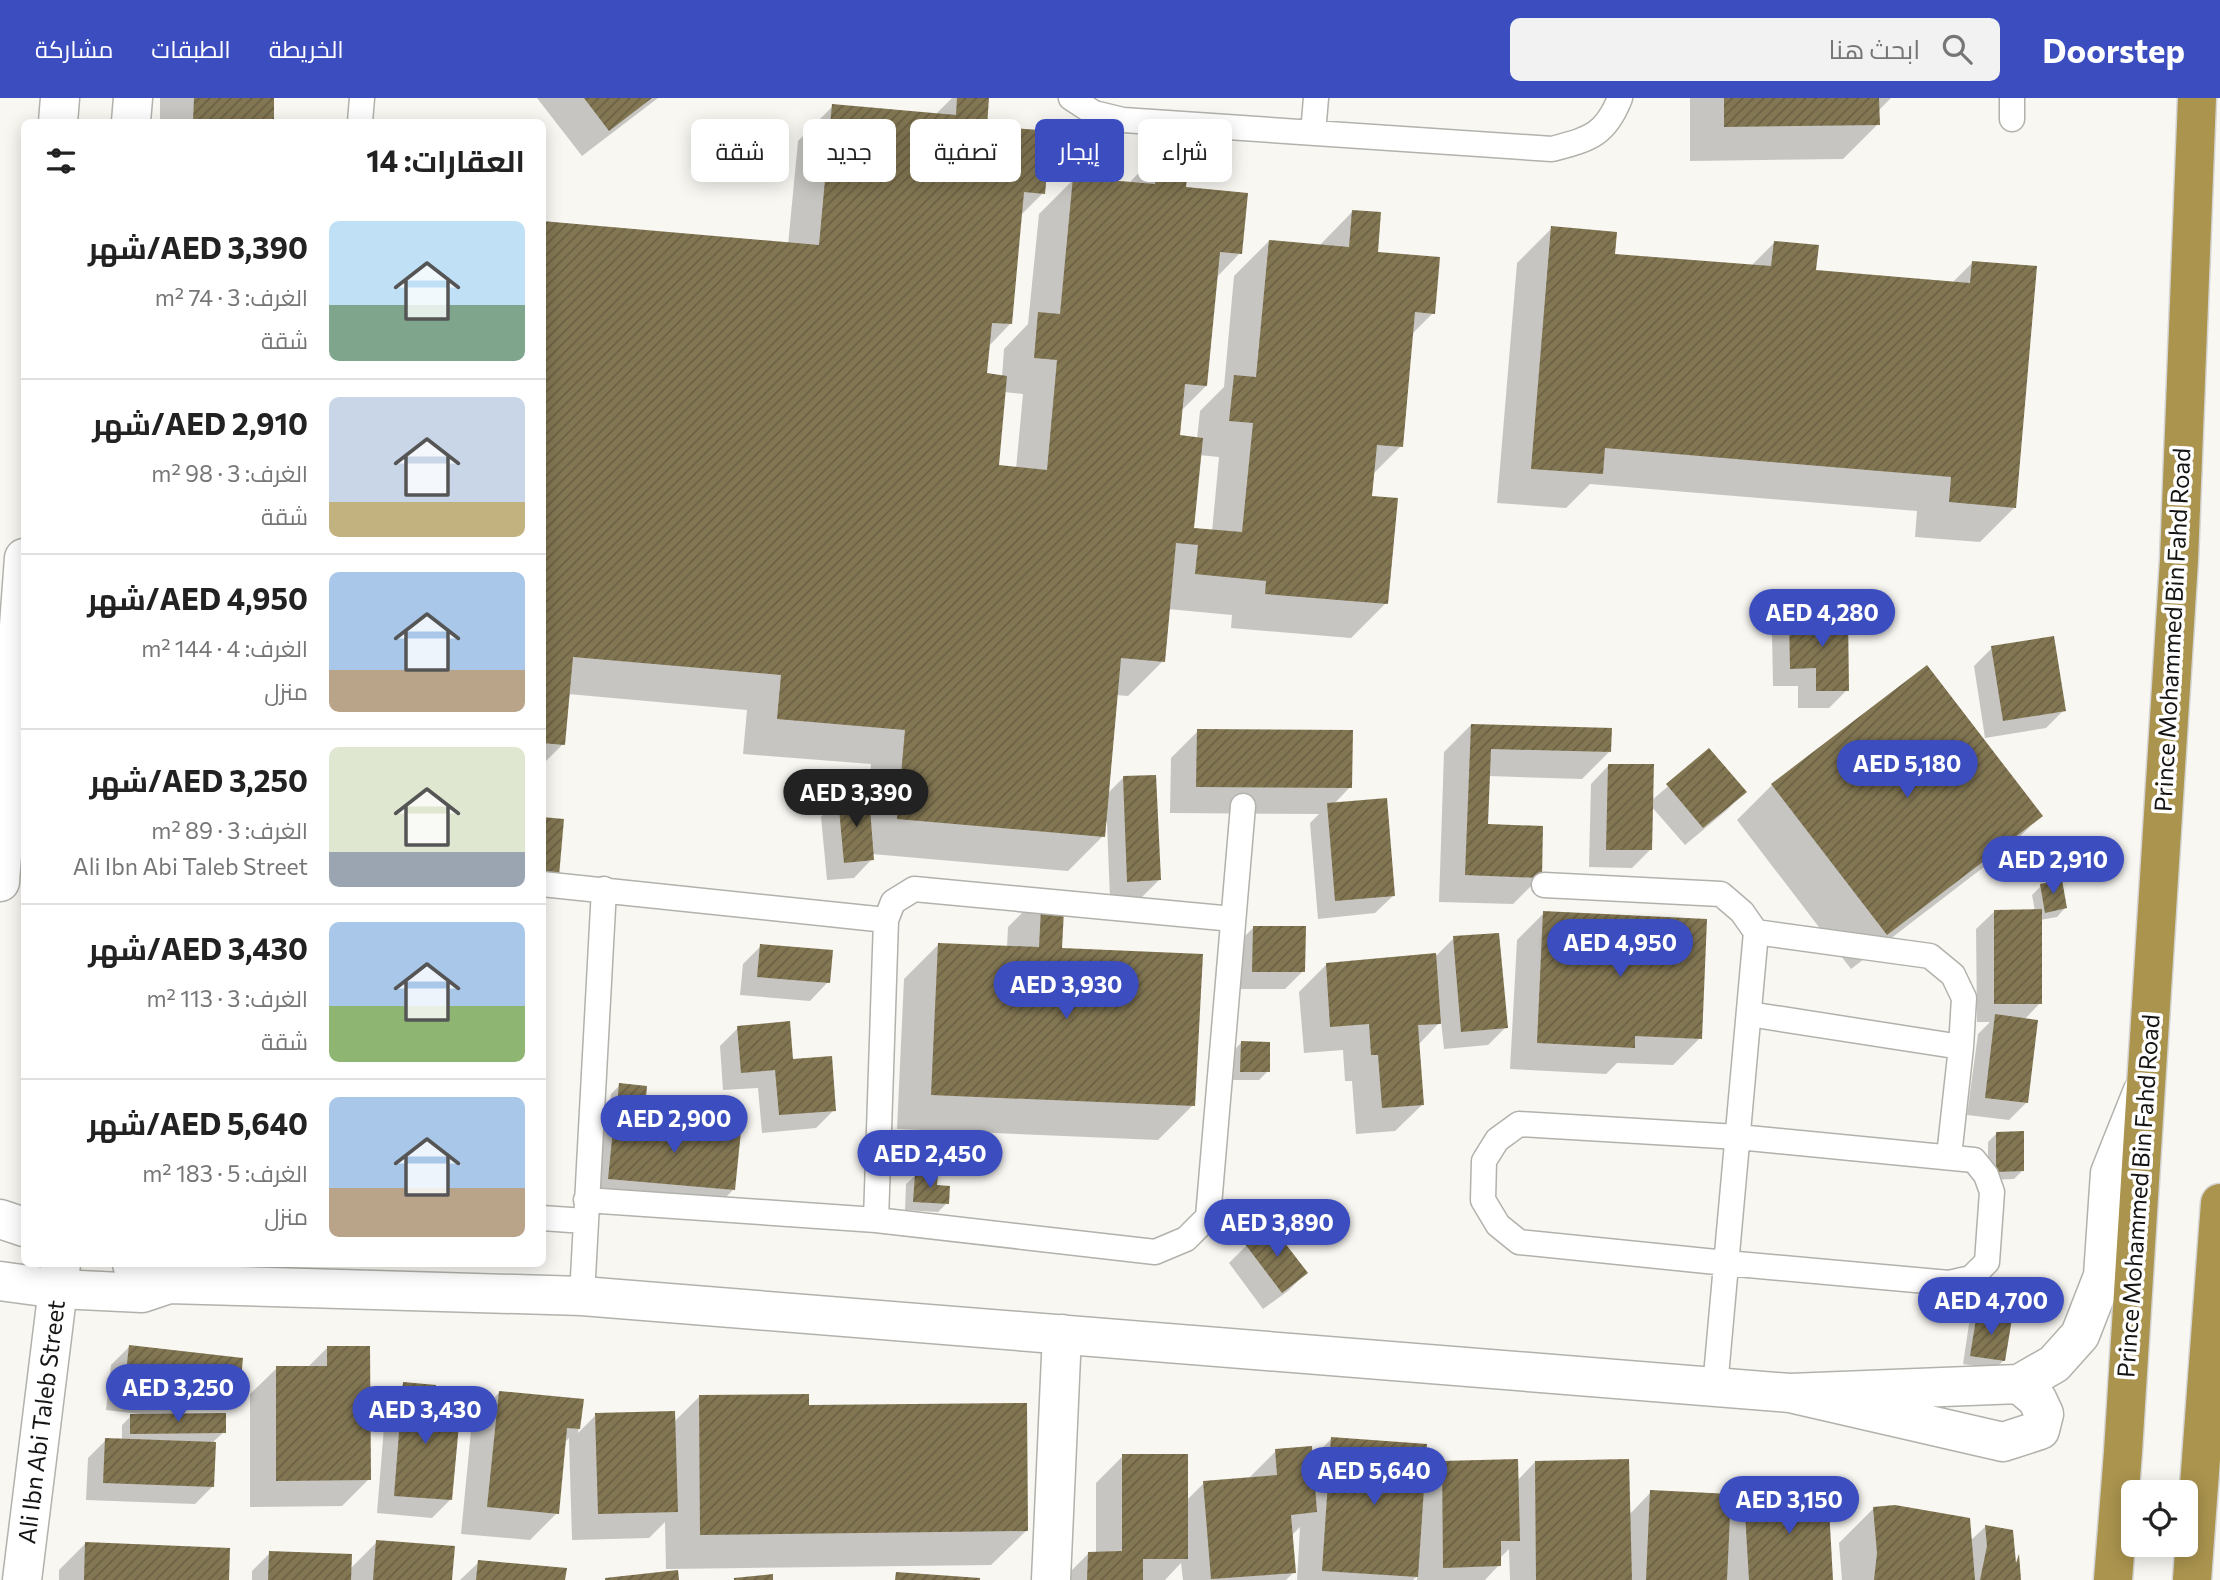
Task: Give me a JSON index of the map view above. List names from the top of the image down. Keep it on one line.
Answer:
{"streets":{"highway":["Prince Mohammed Bin Fahd Road"],"street":["Ali Ibn Abi Taleb Street"]},"page":{"header":"Doorstep","search":"ابحث هنا","nav":["الخريطة","الطبقات","مشاركة"],"chip":["شراء","إيجار","تصفية","جديد","شقة"],"heading":"العقارات: 14","list":[{"name":"AED 3,390/شهر","note":"الغرف: 3 · 74 m² · شقة"},{"name":"AED 2,910/شهر","note":"الغرف: 3 · 98 m² · شقة"},{"name":"AED 4,950/شهر","note":"الغرف: 4 · 144 m² · منزل"},{"name":"AED 3,250/شهر","note":"الغرف: 3 · 89 m² · Ali Ibn Abi Taleb Street"},{"name":"AED 3,430/شهر","note":"الغرف: 3 · 113 m² · شقة"},{"name":"AED 5,640/شهر","note":"الغرف: 5 · 183 m² · منزل"}],"price":["AED 4,280","AED 5,180","AED 3,390","AED 2,910","AED 4,950","AED 3,930","AED 2,900","AED 2,450","AED 3,890","AED 4,700","AED 3,250","AED 3,430","AED 5,640","AED 3,150"]}}
